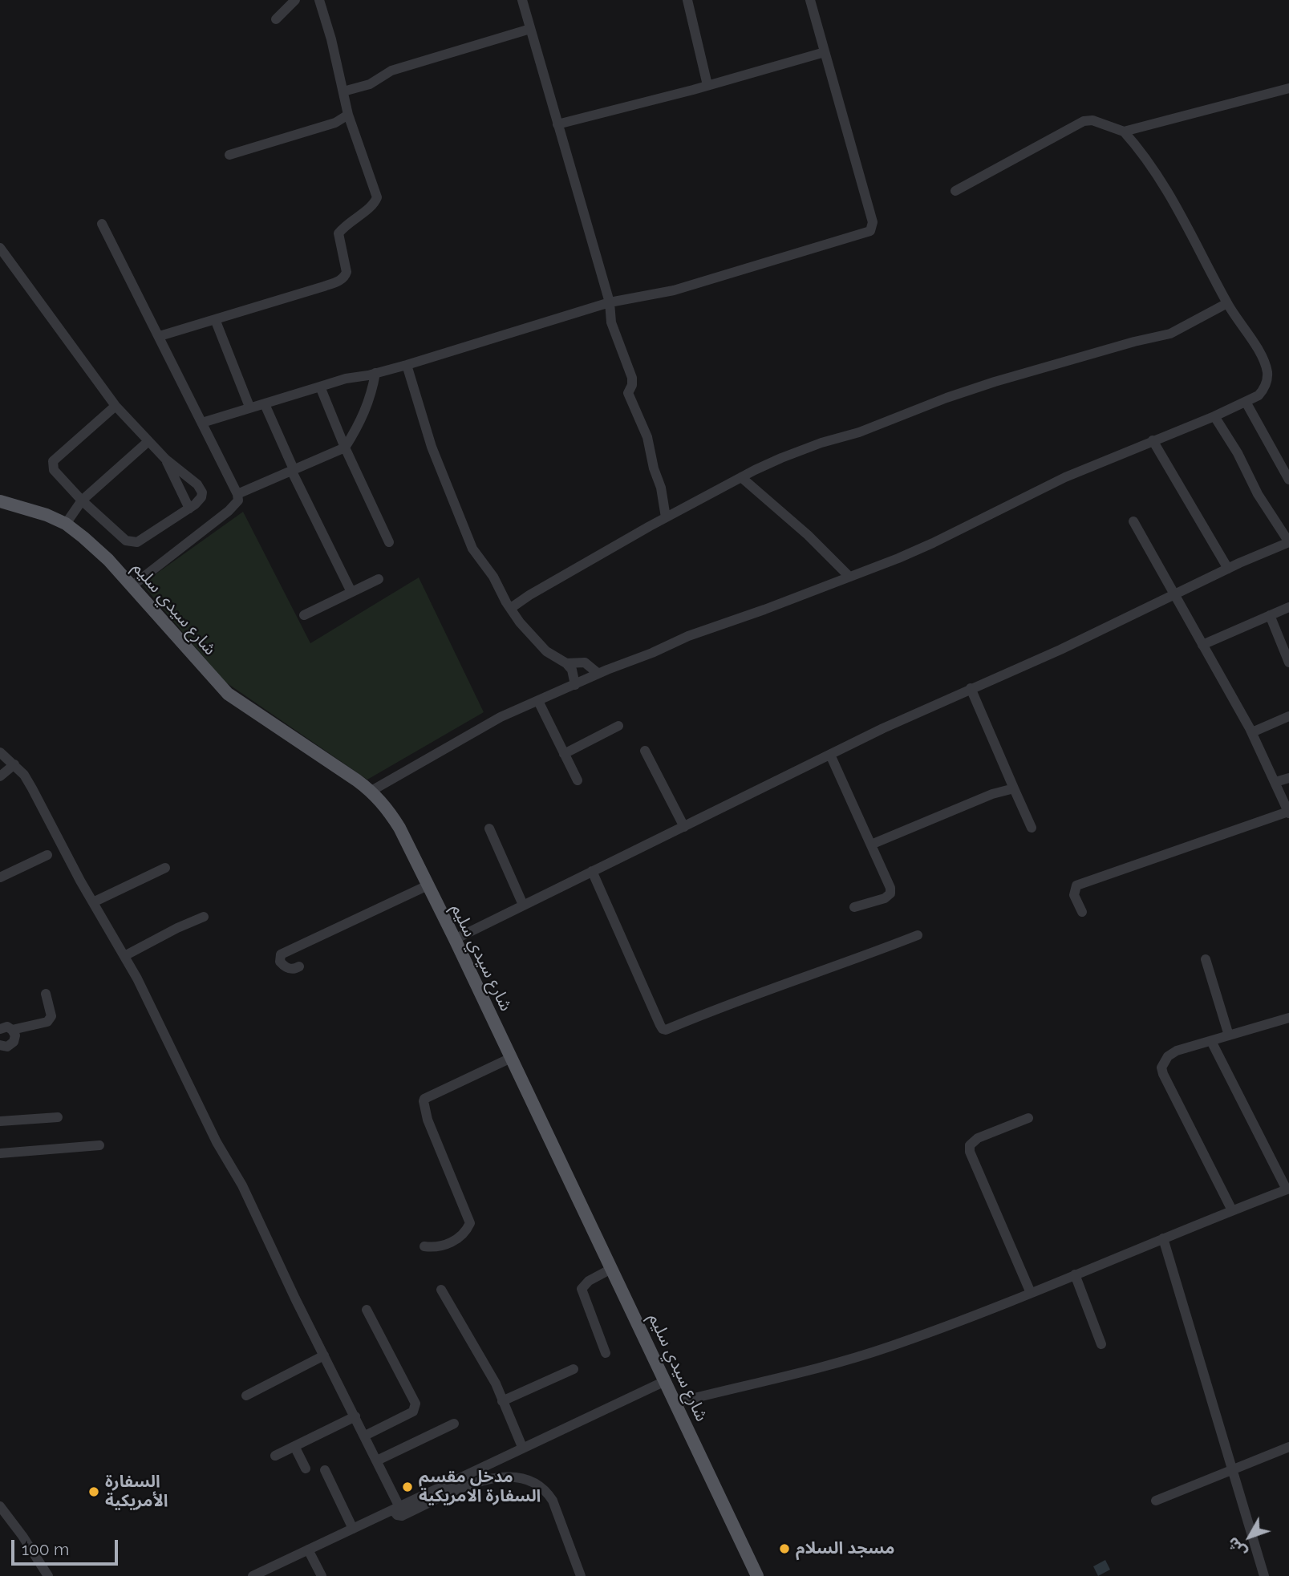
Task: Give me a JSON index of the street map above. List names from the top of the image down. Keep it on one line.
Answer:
{"streets":{"main road":["شارع سيدي سليم"]},"places":["مدخل مقسم السفارة الامريكية","السفارة الأمريكية","مسجد السلام"],"scale_bar":"100 m","north":"bottom left"}
